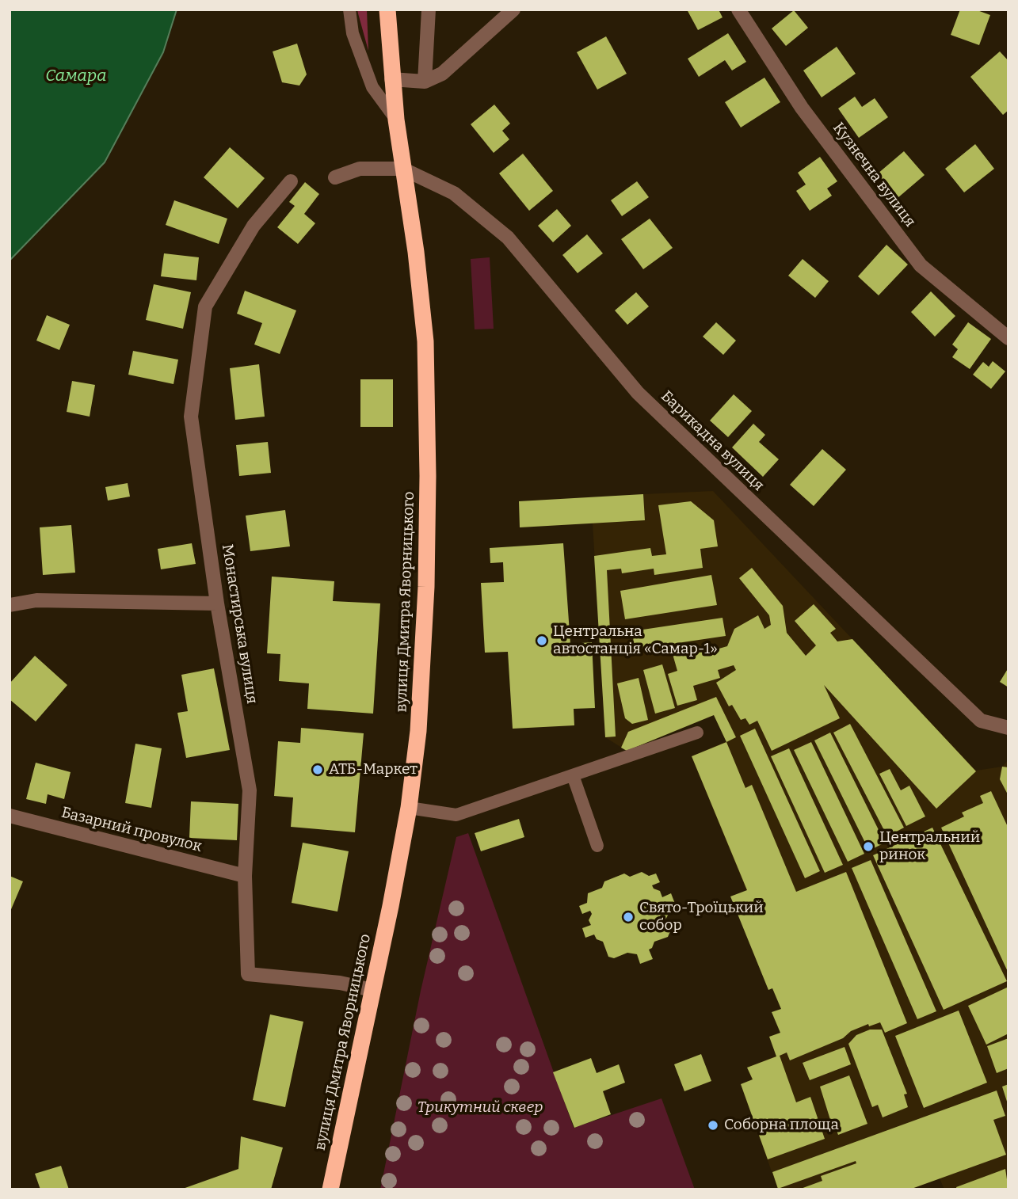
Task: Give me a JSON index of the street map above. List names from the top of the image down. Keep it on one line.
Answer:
{"streets":{"highway":["вулиця Дмитра Яворницького"],"street":["Кузнечна вулиця","Барикадна вулиця","Монастирська вулиця","Базарний провулок"]},"crossings":[["Барикадна вулиця","вулиця Дмитра Яворницького"],["вулиця Дмитра Яворницького","Монастирська вулиця"],["Монастирська вулиця","Базарний провулок"]],"water":["Самара"],"parks":["Трикутний сквер"],"places":["Центральна автостанція «Самар-1»","АТБ-Маркет","Центральний ринок","Свято-Троїцький собор","Соборна площа"]}
